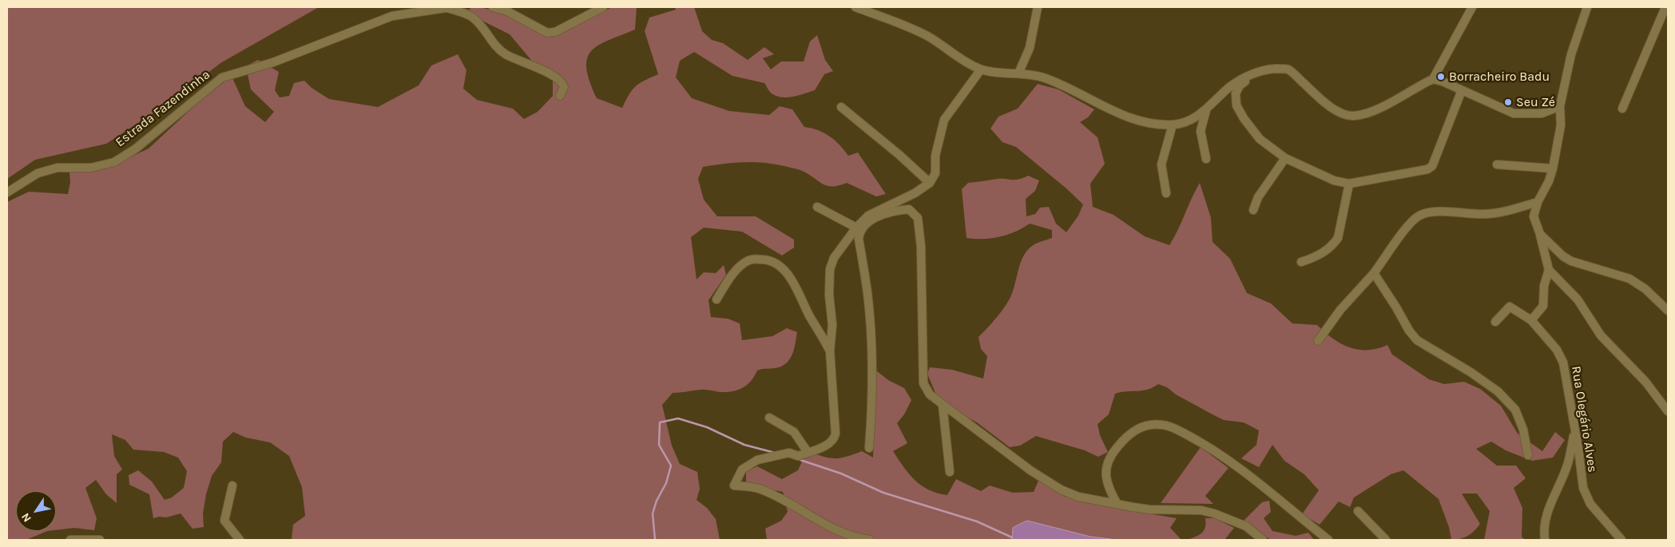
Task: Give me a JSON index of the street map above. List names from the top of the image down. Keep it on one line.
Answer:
{"streets":{"street":["Estrada Fazendinha","Rua Olegário Alves"]},"places":["Borracheiro Badu","Seu Zé"],"north":"bottom left"}
